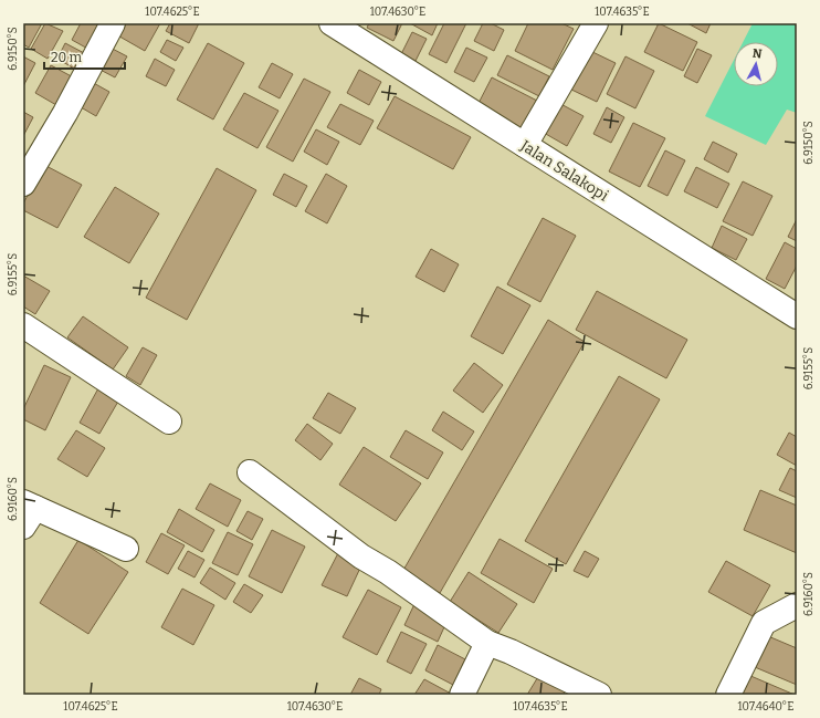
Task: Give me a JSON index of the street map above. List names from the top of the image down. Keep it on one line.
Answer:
{"streets":{"street":["Jalan Salakopi"]},"scale_bar":"20 m","north":"top","coordinates":["107.4625°E","107.4630°E","107.4635°E","6.9150°S","6.9155°S","6.9160°S","107.4640°E"]}
